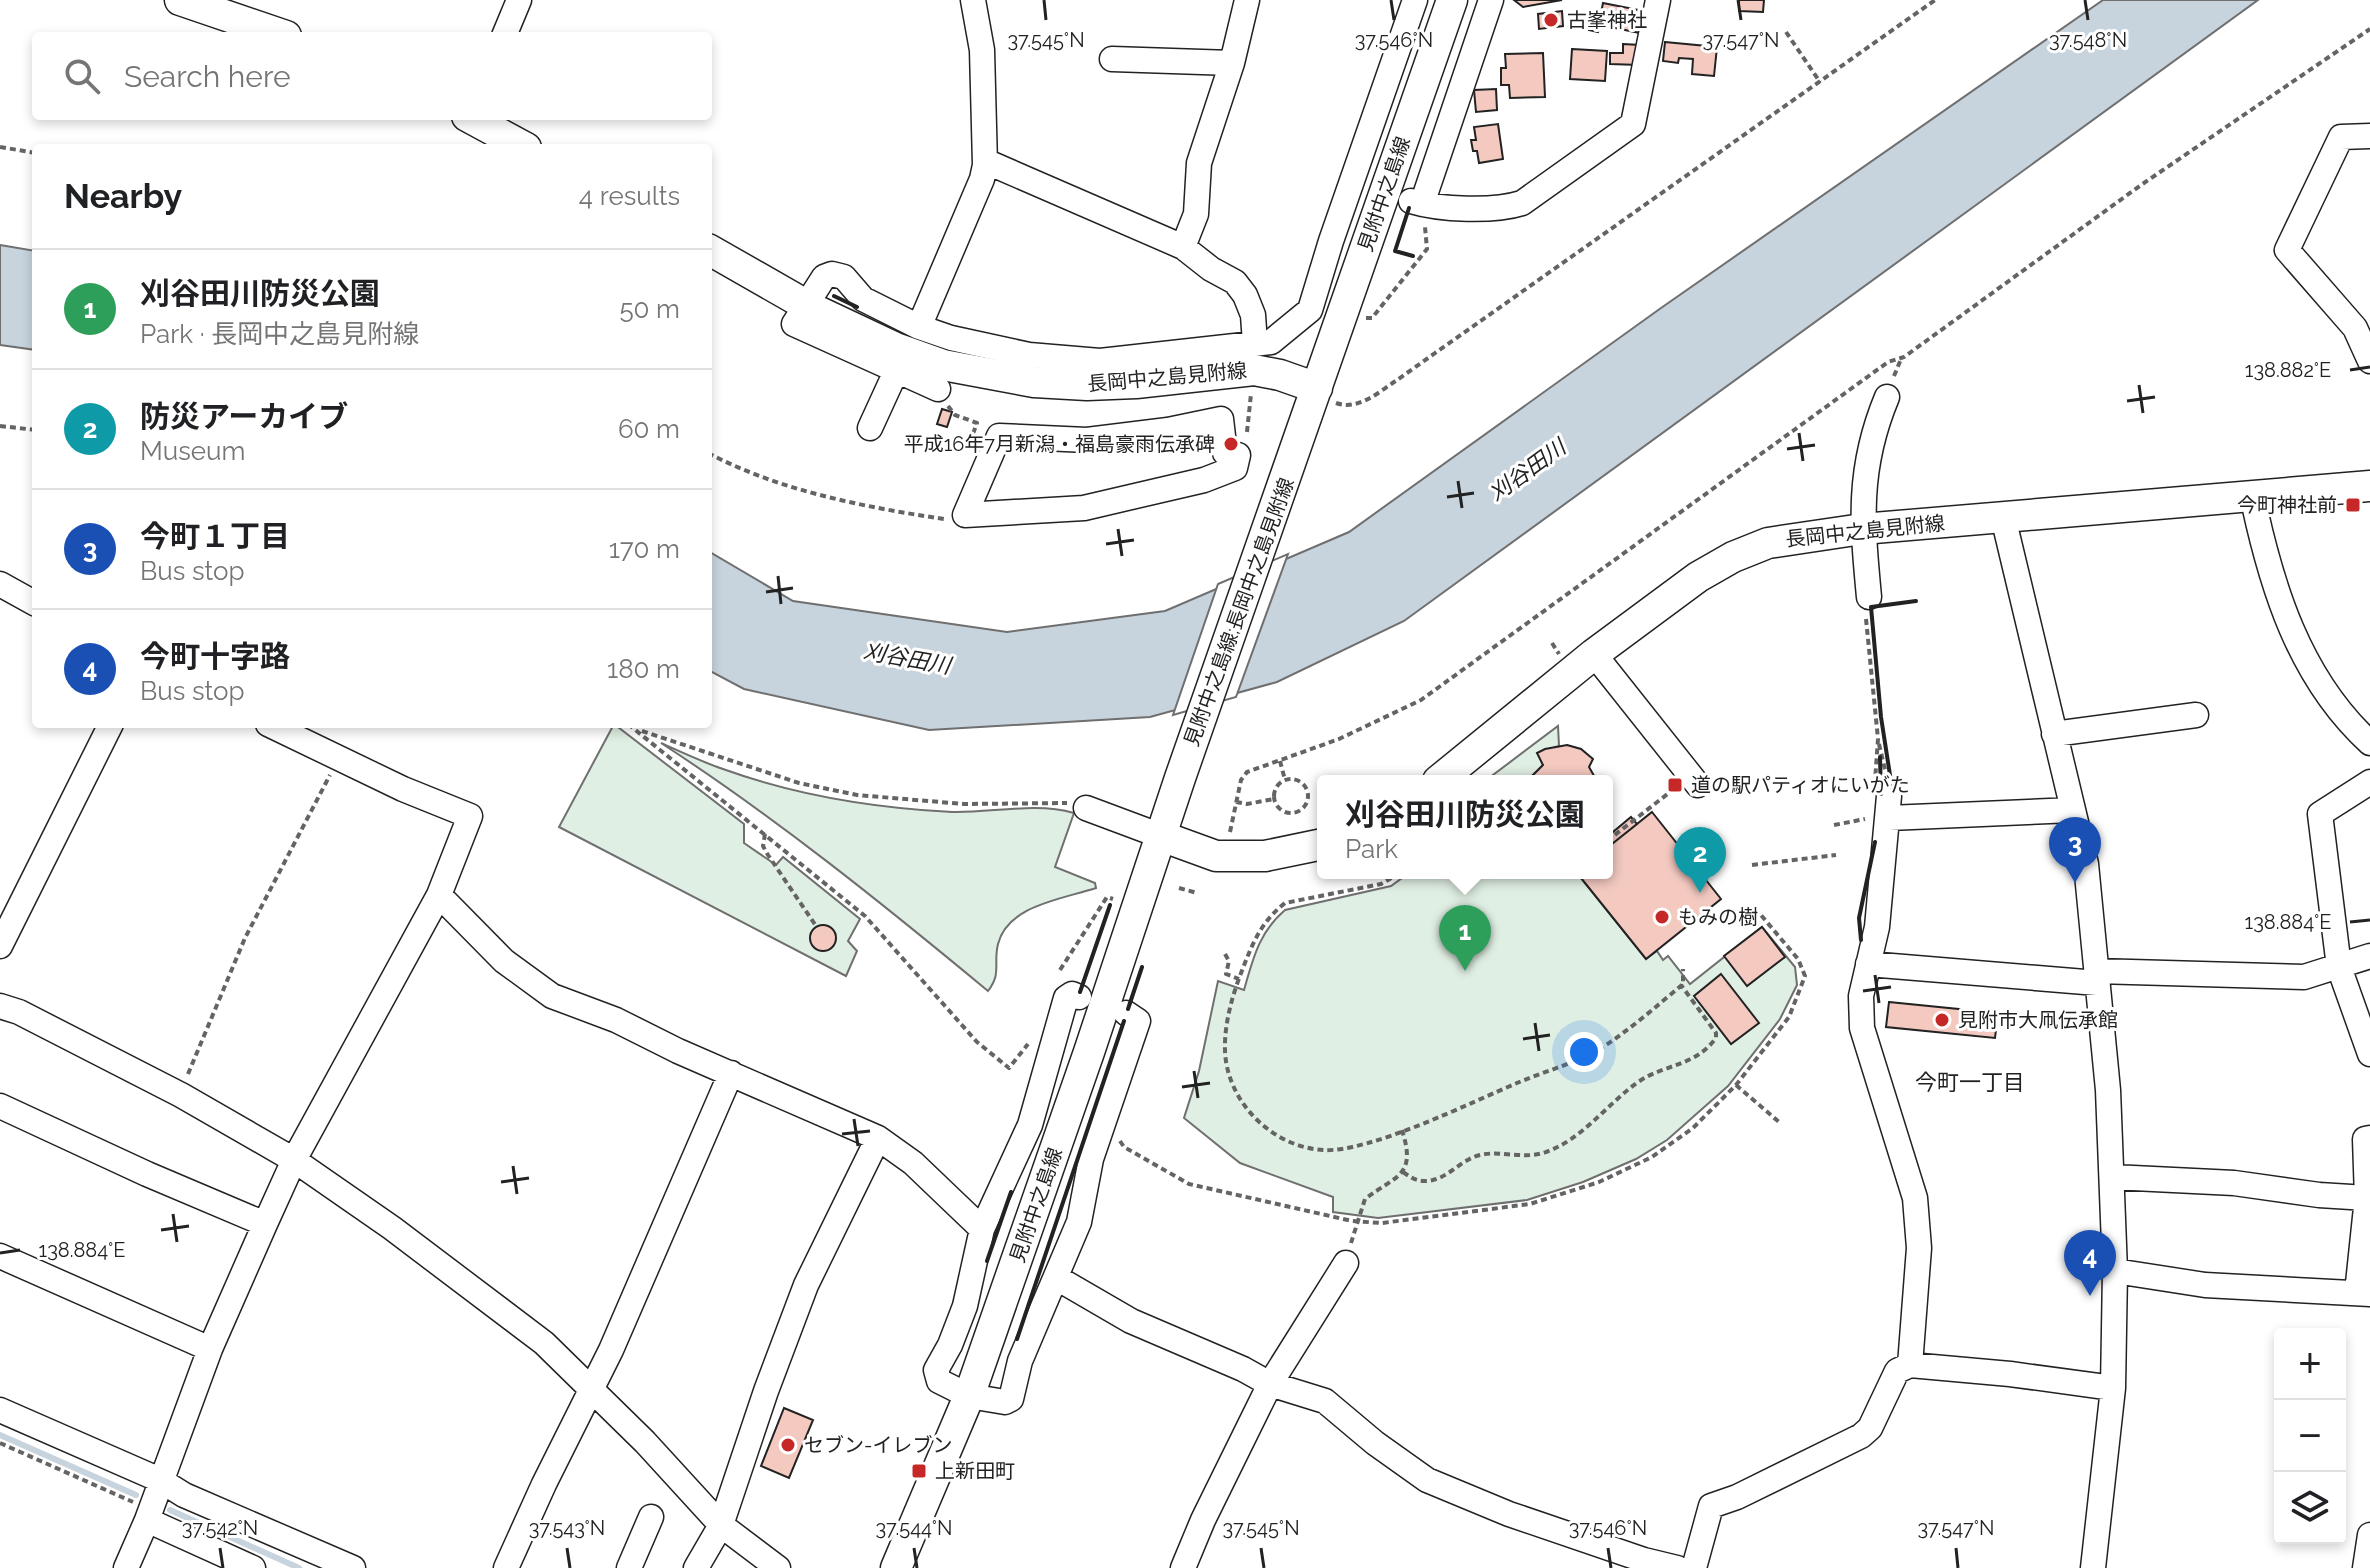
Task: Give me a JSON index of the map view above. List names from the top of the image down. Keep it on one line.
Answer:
{"streets":{"main road":["見附中之島線","長岡中之島見附線","見附中之島線;長岡中之島見附線"]},"crossings":[["見附中之島線","長岡中之島見附線"],["見附中之島線","見附中之島線;長岡中之島見附線"],["長岡中之島見附線","見附中之島線;長岡中之島見附線"]],"districts":["今町一丁目"],"water":["刈谷田川"],"places":{"other":["古峯神社","平成16年7月新潟・福島豪雨伝承碑","もみの樹","見附市大凧伝承館","セブン-イレブン"],"transit":["今町神社前","道の駅パティオにいがた","上新田町"]},"page":{"search":"Search here","heading":["Nearby","4 results"],"list":[{"mark":"1","name":"刈谷田川防災公園","note":"Park · 長岡中之島見附線","value":"50 m"},{"mark":"2","name":"防災アーカイブ","note":"Museum","value":"60 m"},{"mark":"3","name":"今町１丁目","note":"Bus stop","value":"170 m"},{"mark":"4","name":"今町十字路","note":"Bus stop","value":"180 m"}],"popup":["刈谷田川防災公園","Park"],"pins":["3","2","1","4"],"map_buttons":["+","−"]},"coordinates":["37.545°N","37.546°N","37.547°N","37.548°N","138.882°E","138.884°E","37.542°N","37.543°N","37.544°N"]}
